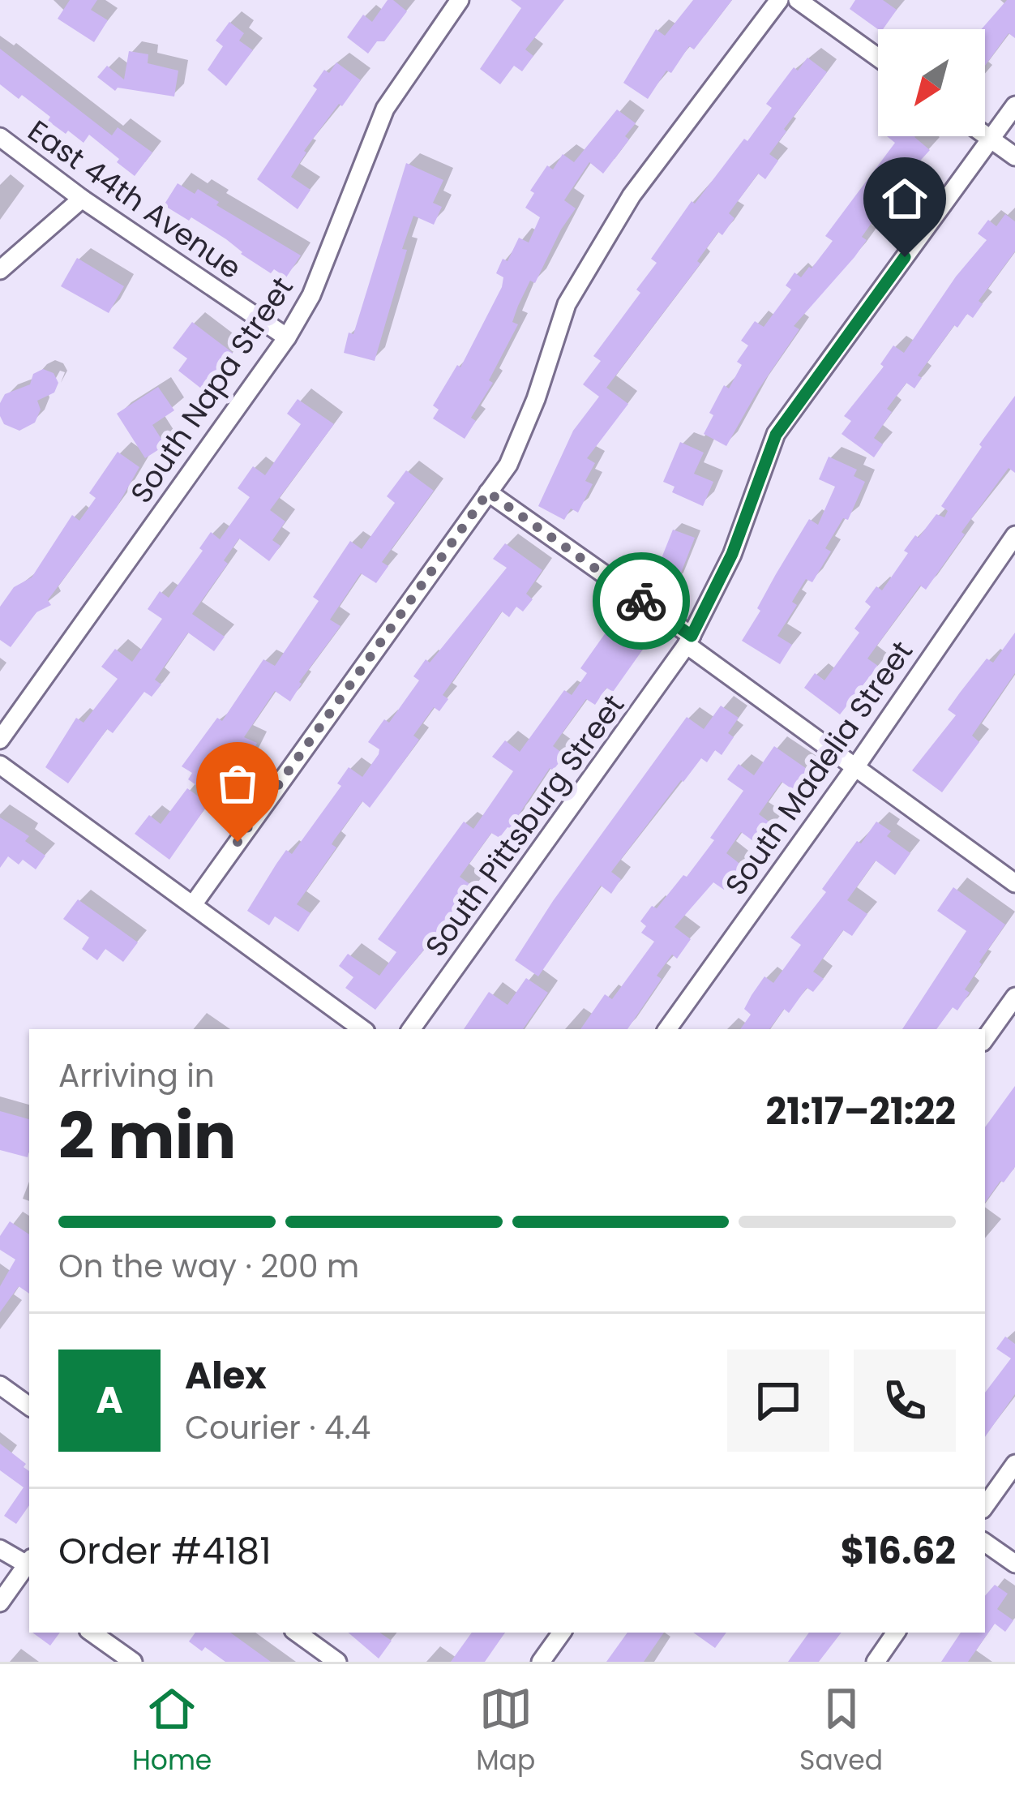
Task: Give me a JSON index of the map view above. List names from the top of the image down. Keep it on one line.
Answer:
{"streets":{"street":["East 44th Avenue","South Napa Street","South Madelia Street","South Pittsburg Street"]},"crossings":[["East 44th Avenue","South Napa Street"]],"north":"bottom left","page":{"heading":["2 min","Arriving in","21:17–21:22"],"panel":["Alex","Courier · 4.4","Order #4181","$16.62"],"bar":"On the way · 200 m","round":"A","tabs":["Home","Map","Saved"]}}
